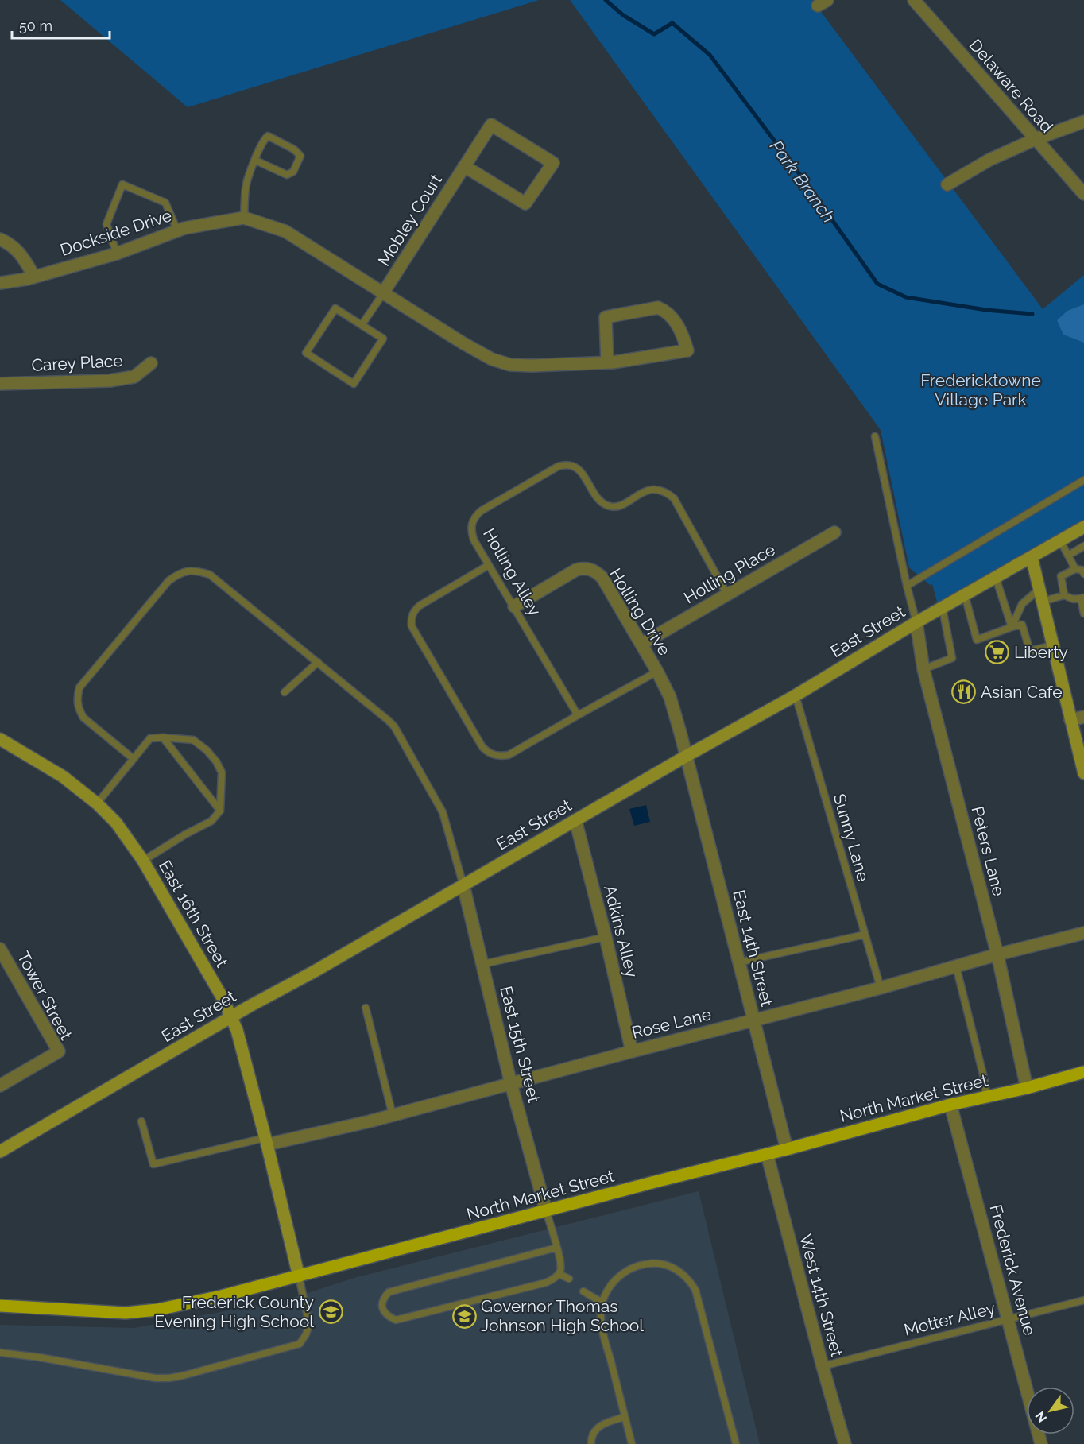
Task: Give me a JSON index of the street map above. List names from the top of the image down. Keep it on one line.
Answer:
{"streets":{"main road":["East Street","East 16th Street","North Market Street"],"street":["Delaware Road","Mobley Court","Dockside Drive","Carey Place","Holling Place","Holling Drive","Peters Lane","Adkins Alley","East 14th Street","Tower Street","Rose Lane","East 15th Street","Frederick Avenue","West 14th Street"],"lane":["Holling Alley","Sunny Lane","Motter Alley"]},"crossings":[["Mobley Court","Dockside Drive"],["Holling Alley","Holling Place"],["Holling Alley","Holling Drive"],["Holling Place","Holling Drive"],["Holling Drive","East Street"],["Holling Drive","East 14th Street"],["East Street","Sunny Lane"],["East Street","Peters Lane"],["East Street","East 16th Street"],["East Street","Adkins Alley"],["East Street","East 14th Street"],["East Street","East 15th Street"],["Sunny Lane","Rose Lane"],["Peters Lane","Rose Lane"],["Peters Lane","North Market Street"],["East 16th Street","Rose Lane"],["East 16th Street","North Market Street"],["Adkins Alley","Rose Lane"],["East 14th Street","Rose Lane"],["East 14th Street","North Market Street"],["Rose Lane","East 15th Street"],["East 15th Street","North Market Street"],["North Market Street","Frederick Avenue"],["North Market Street","West 14th Street"],["Frederick Avenue","Motter Alley"],["West 14th Street","Motter Alley"]],"water":["Park Branch"],"parks":["Fredericktowne Village Park"],"places":{"supermarket":["Liberty"],"restaurant":["Asian Cafe"],"school or university":["Frederick County Evening High School","Governor Thomas Johnson High School"]},"scale_bar":"50 m","north":"bottom left"}
